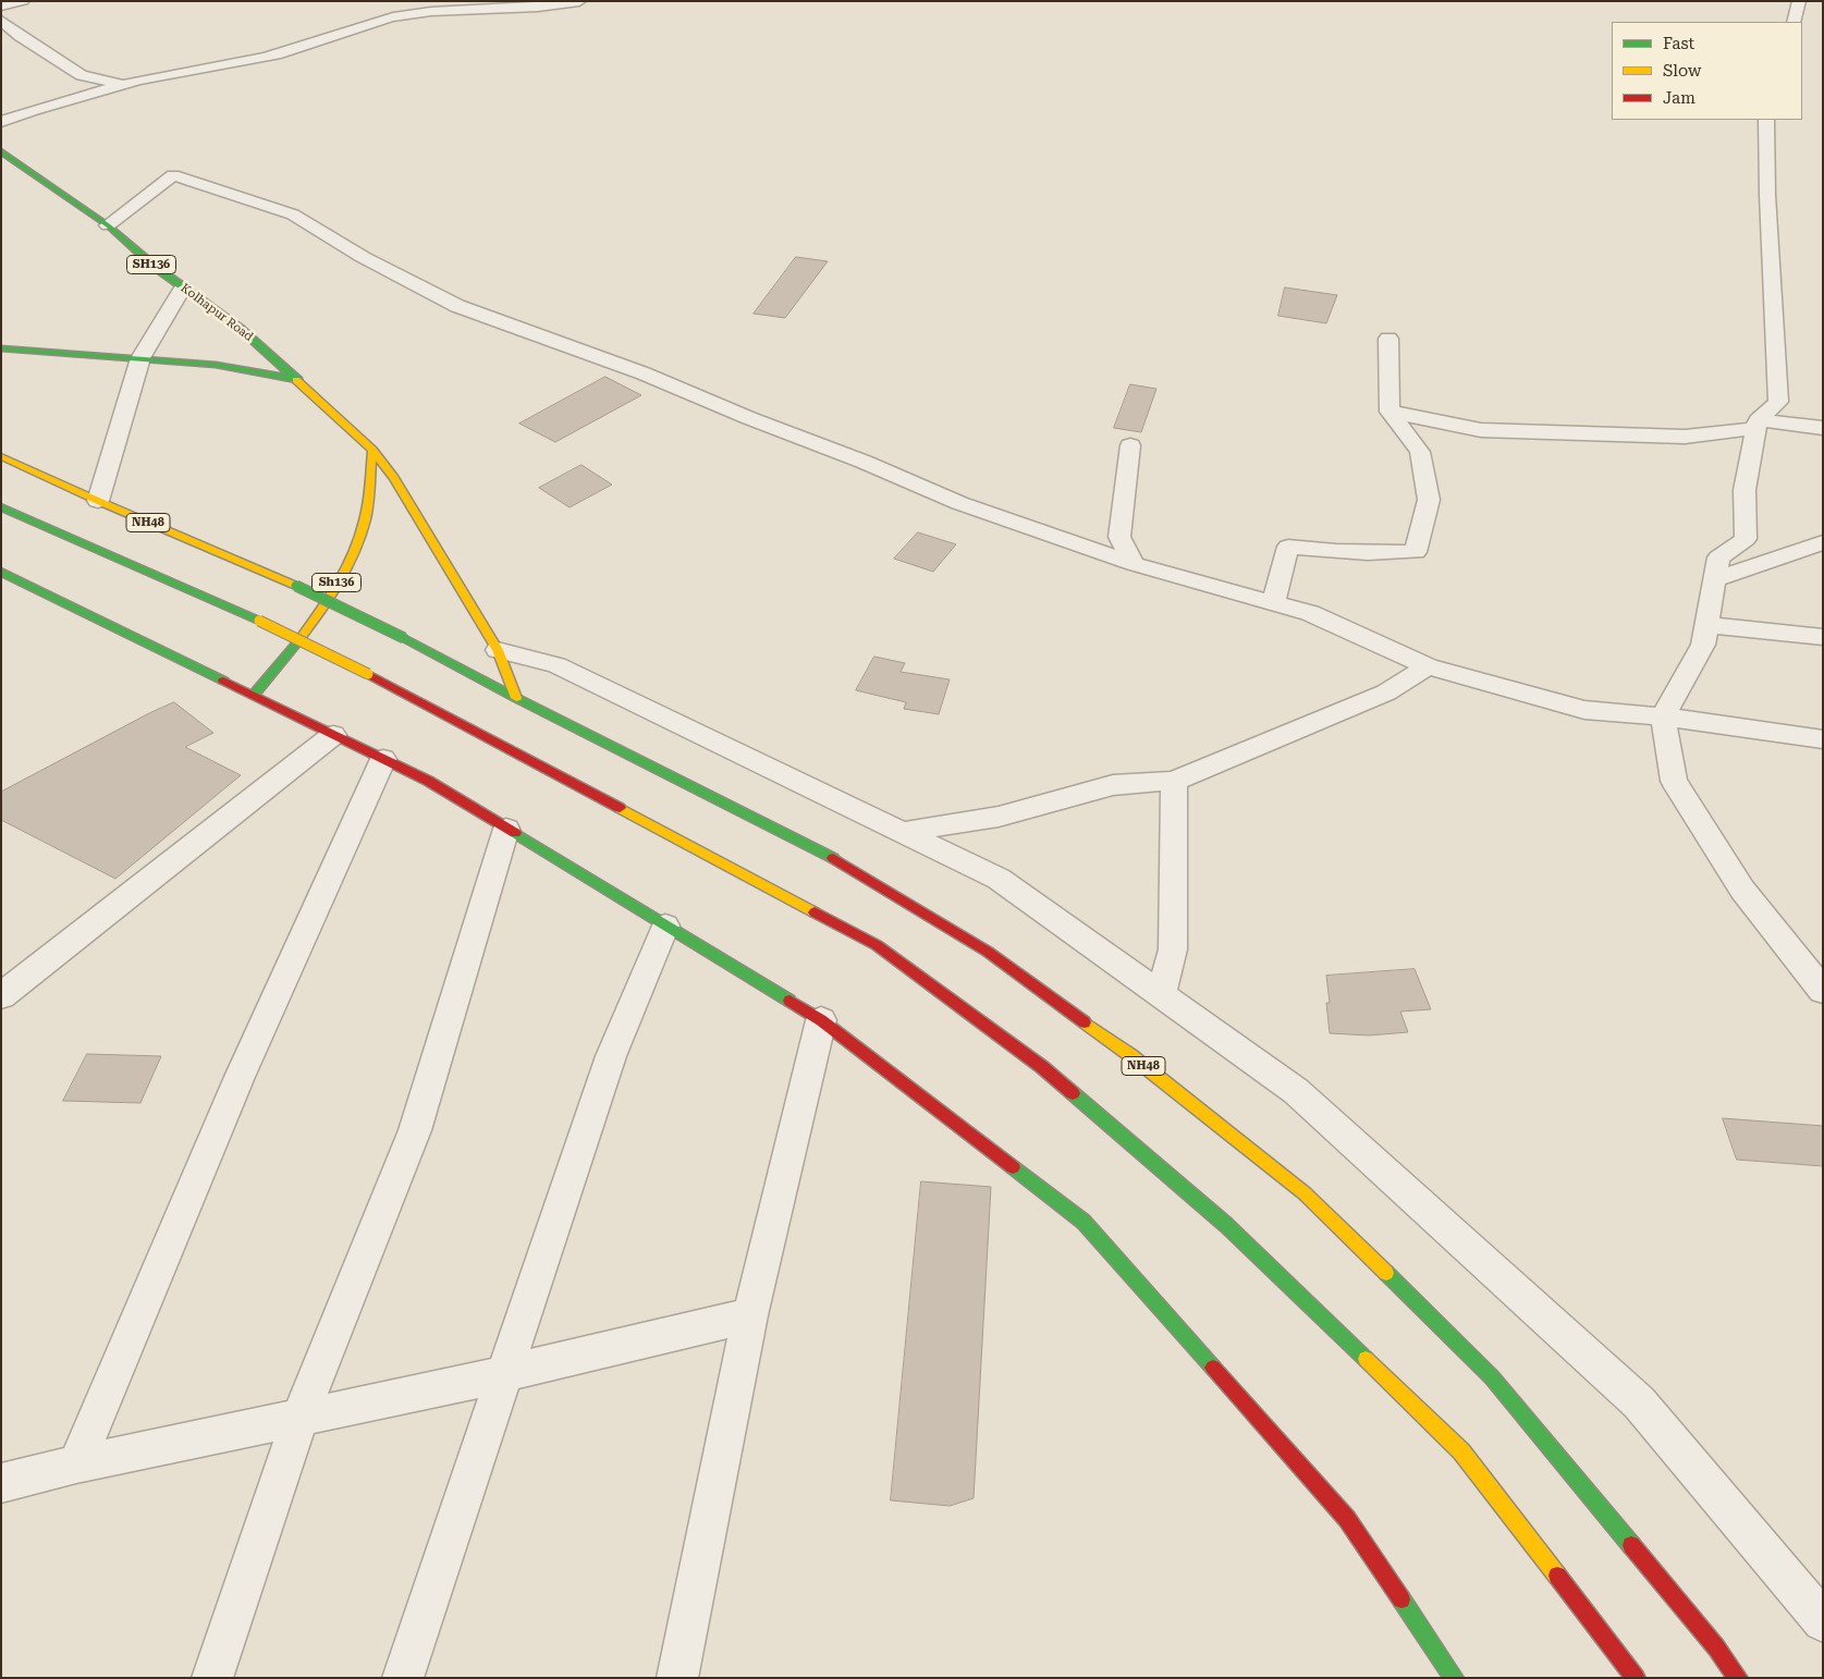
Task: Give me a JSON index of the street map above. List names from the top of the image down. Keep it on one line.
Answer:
{"streets":{"main road":["SH136","Kolhapur Road","NH48","Sh136"]},"crossings":[["SH136","Kolhapur Road"],["SH136","Sh136"]],"legend":["Fast","Slow","Jam"]}
